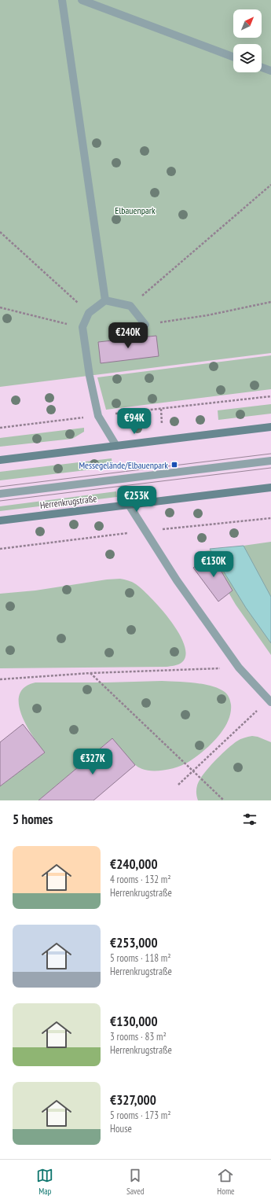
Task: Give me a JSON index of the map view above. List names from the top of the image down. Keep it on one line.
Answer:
{"streets":{"street":["Herrenkrugstraße"]},"parks":["Elbauenpark"],"places":{"transit":["Messegelände/Elbauenpark"]},"north":"top right","page":{"price":["€240K","€94K","€253K","€130K","€327K"],"heading":"5 homes","list":[{"name":"€240,000","note":"4 rooms · 132 m² · Herrenkrugstraße"},{"name":"€253,000","note":"5 rooms · 118 m² · Herrenkrugstraße"},{"name":"€130,000","note":"3 rooms · 83 m² · Herrenkrugstraße"},{"name":"€327,000","note":"5 rooms · 173 m² · House"}],"tabs":["Map","Saved","Home"]}}
